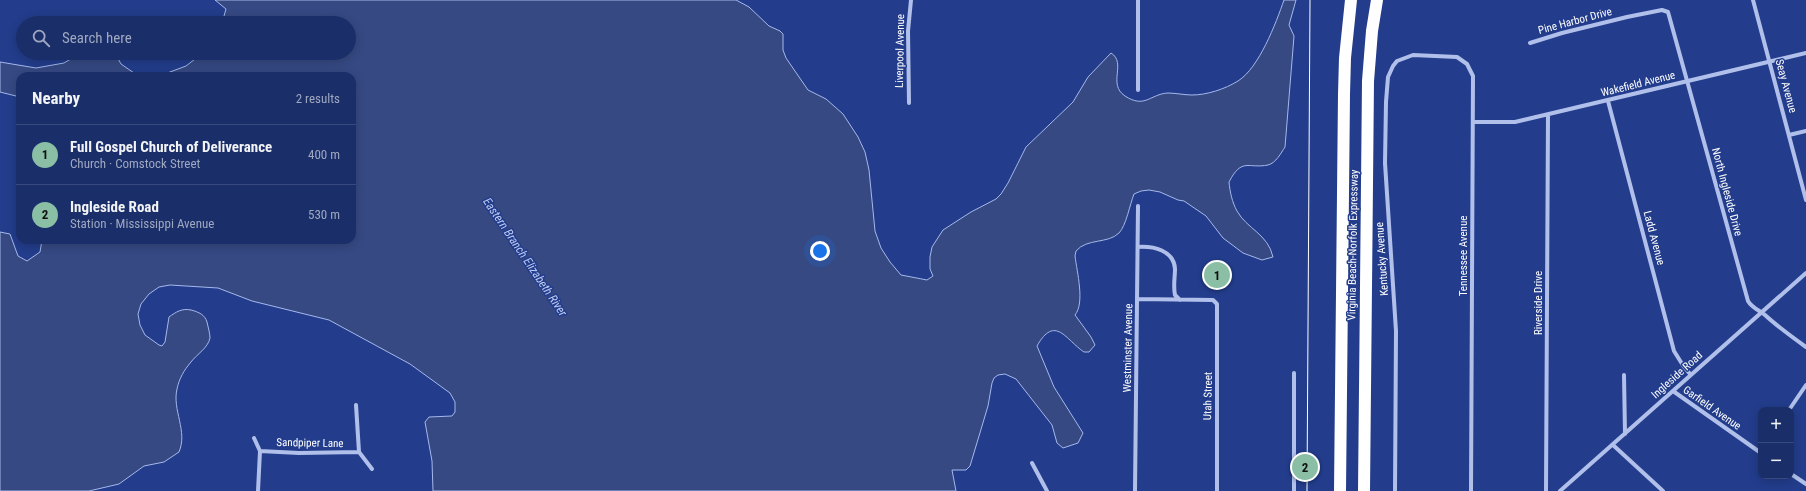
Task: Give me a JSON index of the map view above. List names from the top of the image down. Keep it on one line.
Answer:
{"streets":{"highway":["Virginia Beach-Norfolk Expressway"],"street":["Pine Harbor Drive","Liverpool Avenue","Wakefield Avenue","Seay Avenue","North Ingleside Drive","Ladd Avenue","Tennessee Avenue","Kentucky Avenue","Riverside Drive","Westminster Avenue","Ingleside Road","Utah Street","Garfield Avenue","Sandpiper Lane"]},"crossings":[["Pine Harbor Drive","North Ingleside Drive"],["Wakefield Avenue","Seay Avenue"],["Wakefield Avenue","North Ingleside Drive"],["Wakefield Avenue","Ladd Avenue"],["Wakefield Avenue","Tennessee Avenue"],["Wakefield Avenue","Riverside Drive"],["North Ingleside Drive","Ingleside Road"],["Ladd Avenue","Ingleside Road"],["Tennessee Avenue","Kentucky Avenue"],["Ingleside Road","Garfield Avenue"]],"water":["Eastern Branch Elizabeth River"],"page":{"search":"Search here","heading":["Nearby","2 results"],"list":[{"mark":"1","name":"Full Gospel Church of Deliverance","note":"Church · Comstock Street","value":"400 m"},{"mark":"2","name":"Ingleside Road","note":"Station · Mississippi Avenue","value":"530 m"}],"pins":["1","2"],"map_buttons":["+","−"]}}
